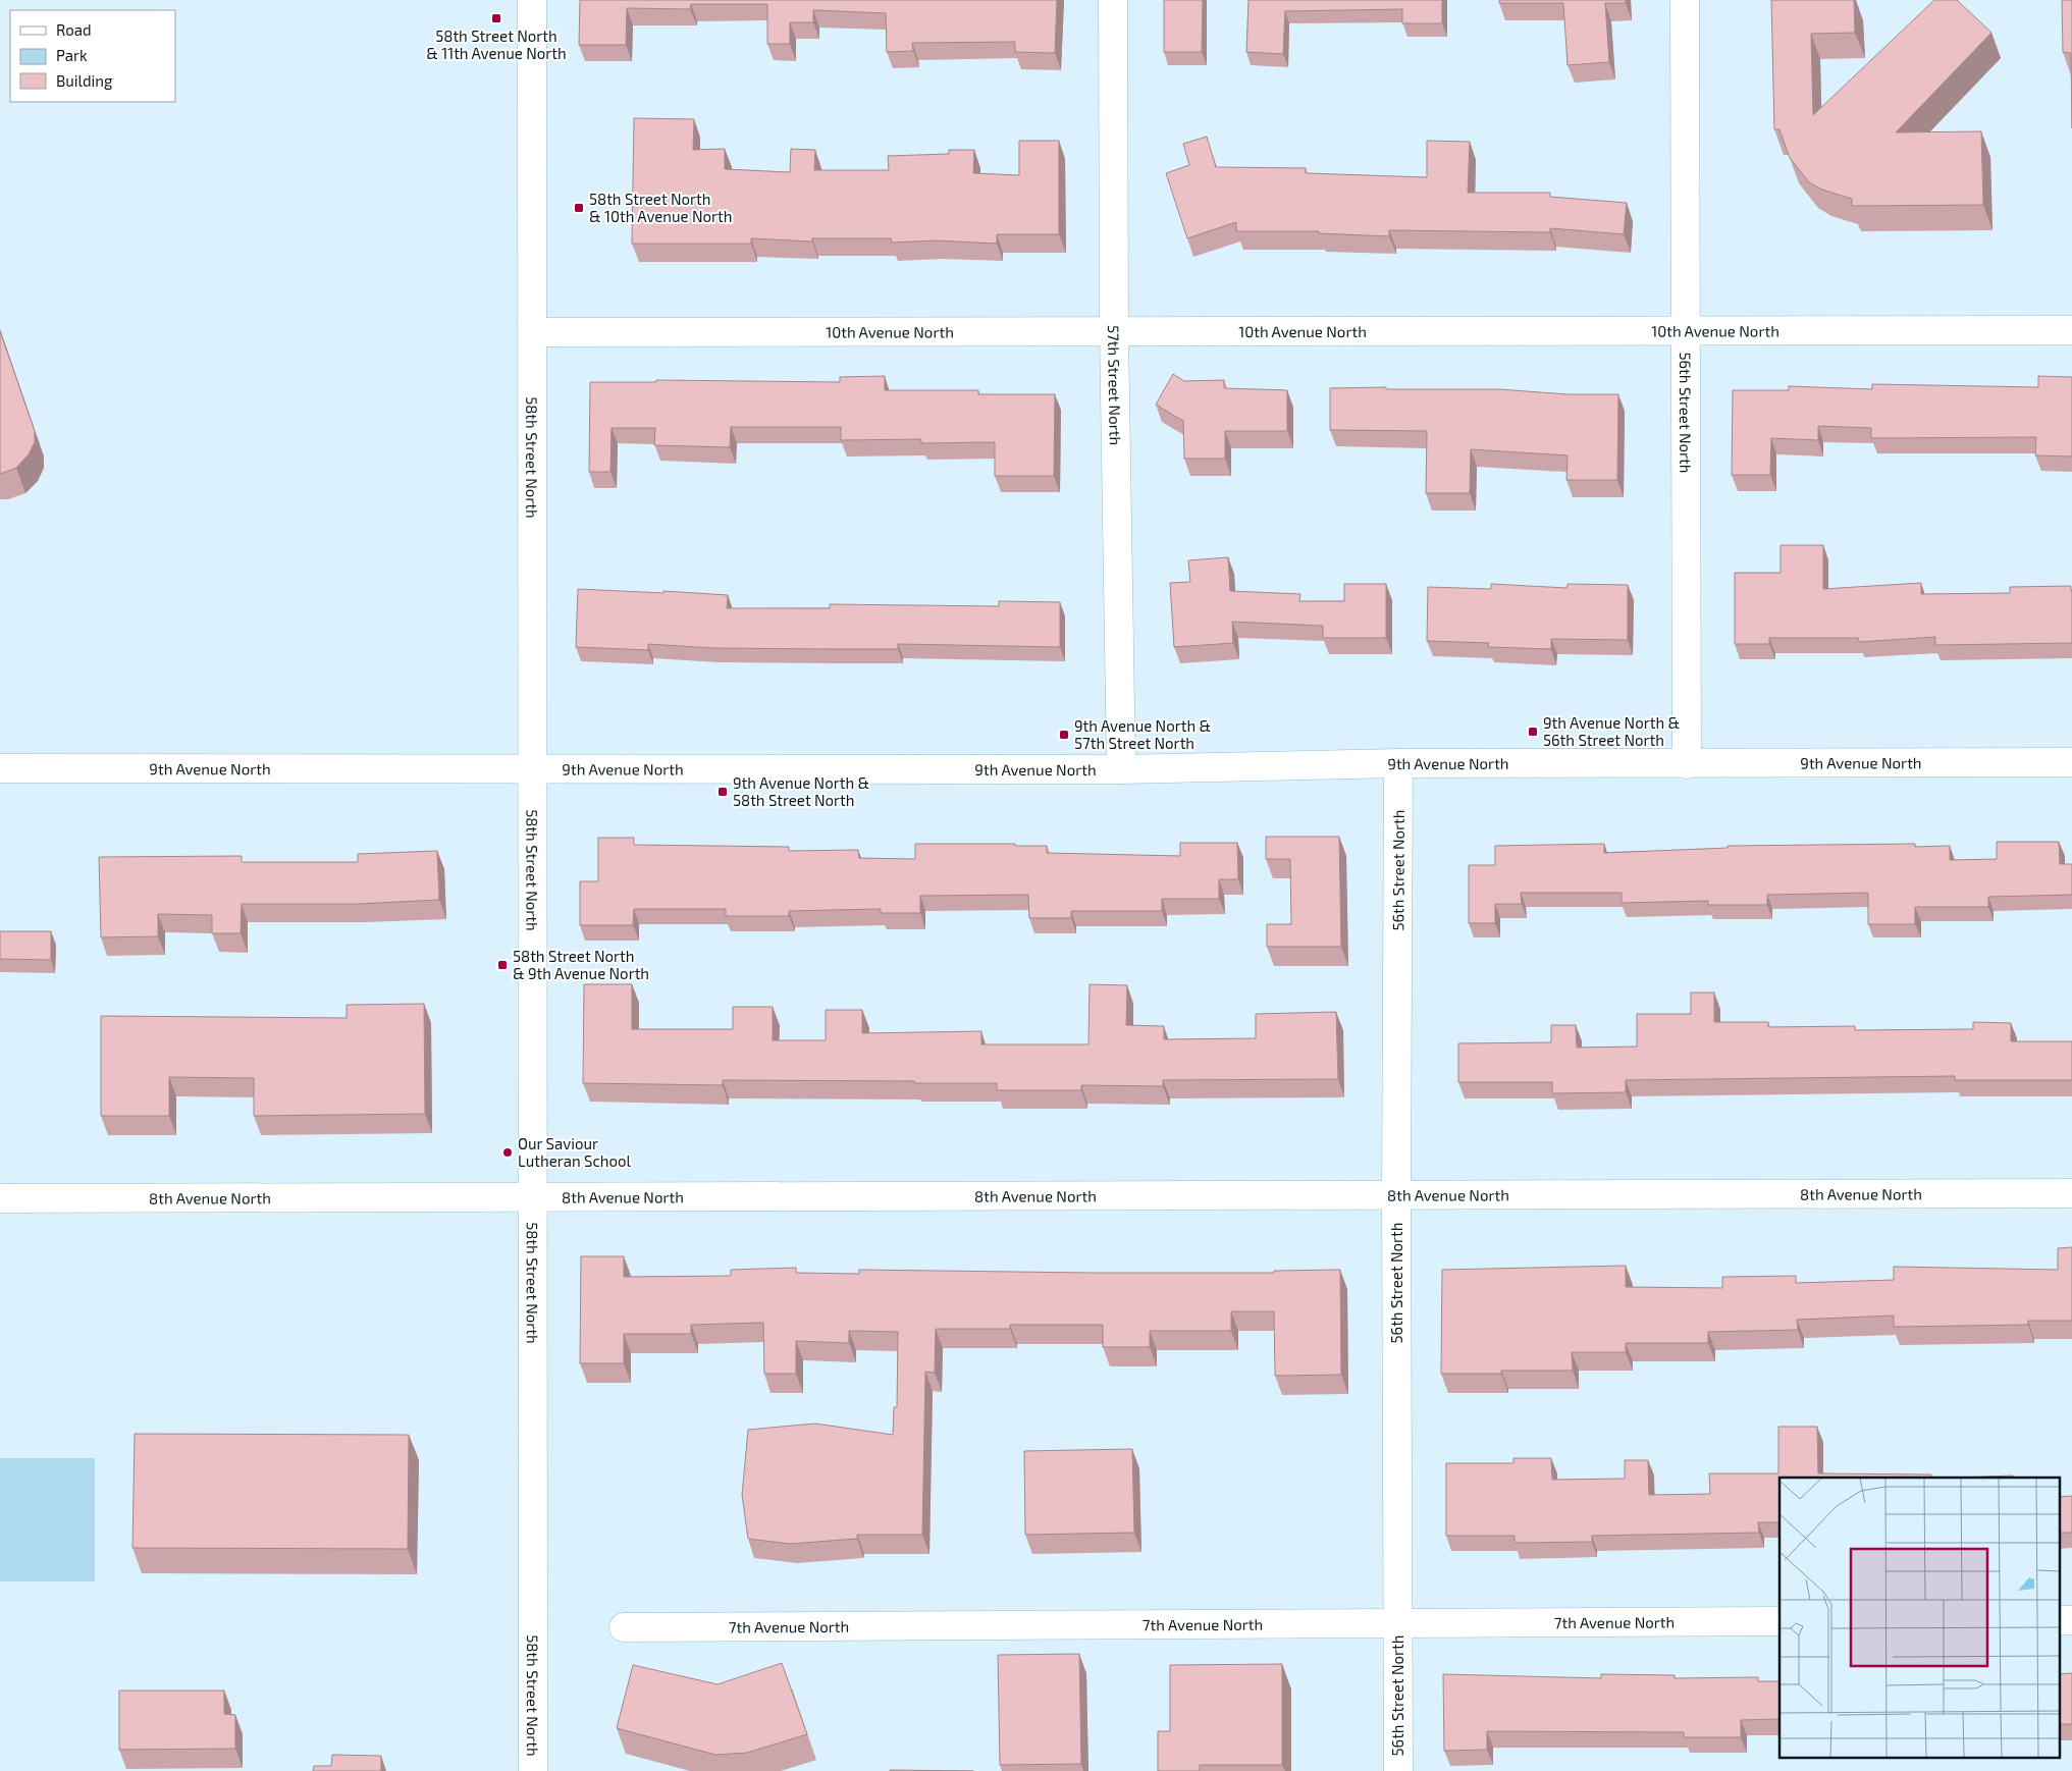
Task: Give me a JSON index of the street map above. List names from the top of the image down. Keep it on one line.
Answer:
{"streets":{"street":["10th Avenue North","57th Street North","56th Street North","58th Street North","9th Avenue North","8th Avenue North","7th Avenue North"]},"crossings":[["10th Avenue North","57th Street North"],["10th Avenue North","56th Street North"],["10th Avenue North","58th Street North"],["57th Street North","9th Avenue North"],["56th Street North","9th Avenue North"],["56th Street North","8th Avenue North"],["56th Street North","7th Avenue North"],["58th Street North","9th Avenue North"],["58th Street North","8th Avenue North"]],"places":{"transit":["58th Street North & 11th Avenue North","58th Street North & 10th Avenue North","9th Avenue North & 56th Street North","9th Avenue North & 57th Street North","9th Avenue North & 58th Street North","58th Street North & 9th Avenue North"],"other":["Our Saviour Lutheran School"]},"legend":["Road","Park","Building"]}
